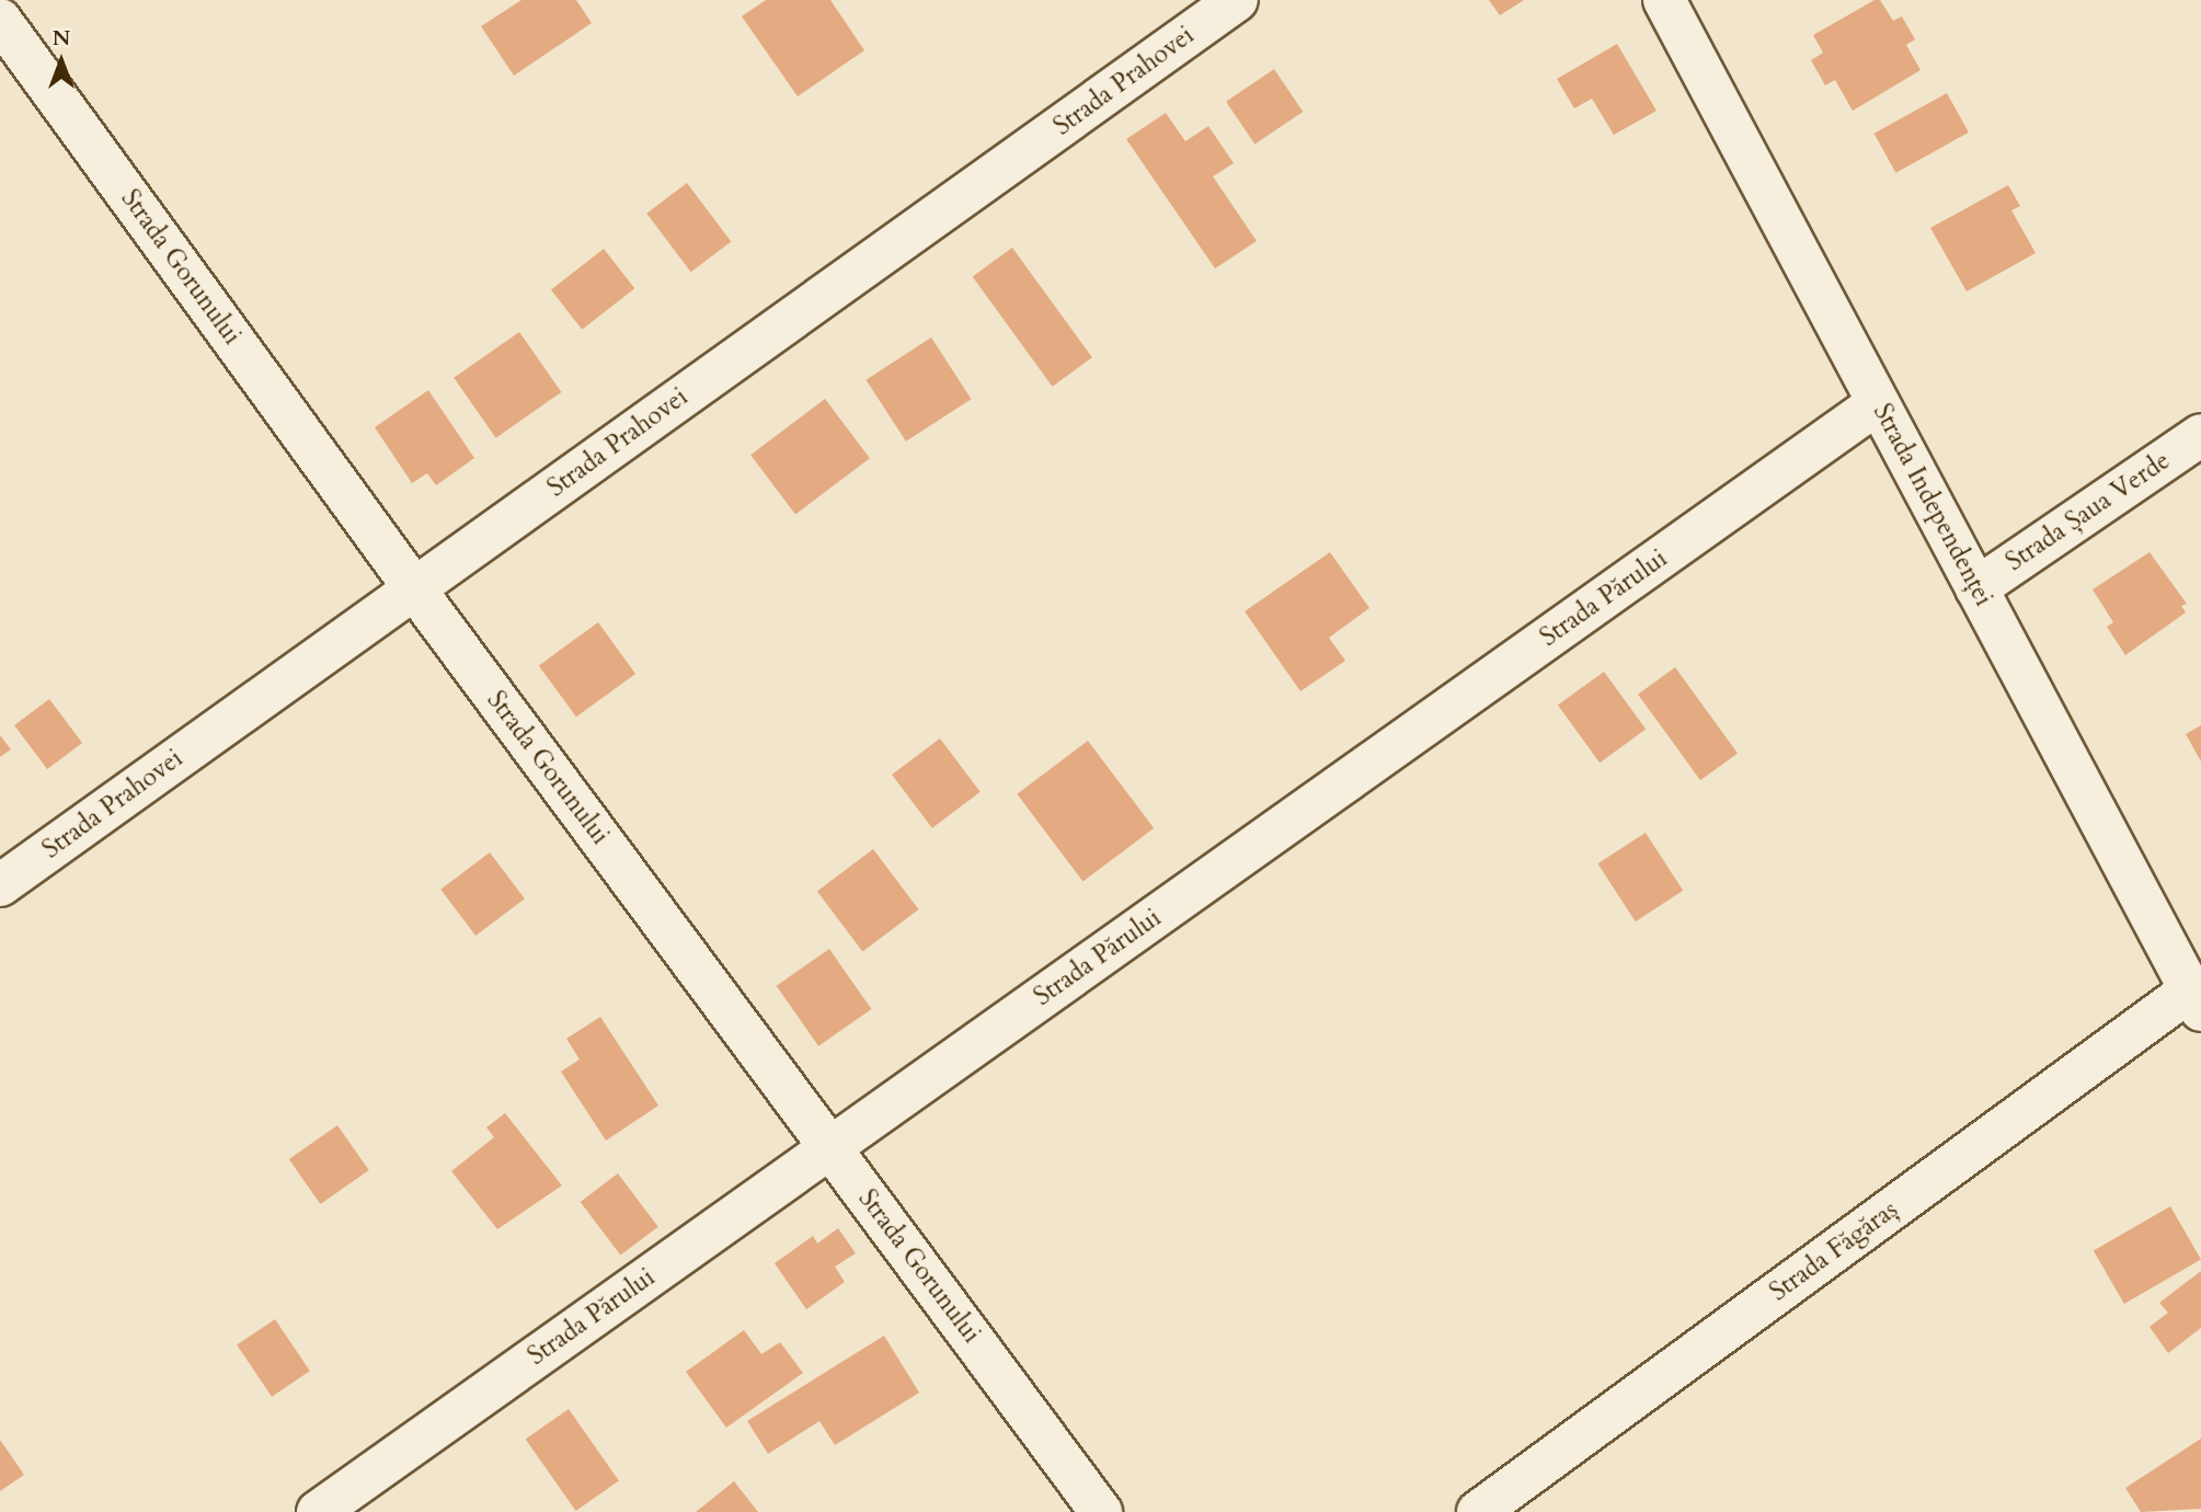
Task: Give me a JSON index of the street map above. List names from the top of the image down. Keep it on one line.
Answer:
{"streets":{"street":["Strada Prahovei","Strada Gorunului","Strada Independenței","Strada Șaua Verde","Strada Părului","Strada Făgăraș"]},"crossings":[["Strada Prahovei","Strada Gorunului"],["Strada Gorunului","Strada Părului"],["Strada Independenței","Strada Șaua Verde"],["Strada Independenței","Strada Părului"],["Strada Independenței","Strada Făgăraș"]],"north":"top"}
